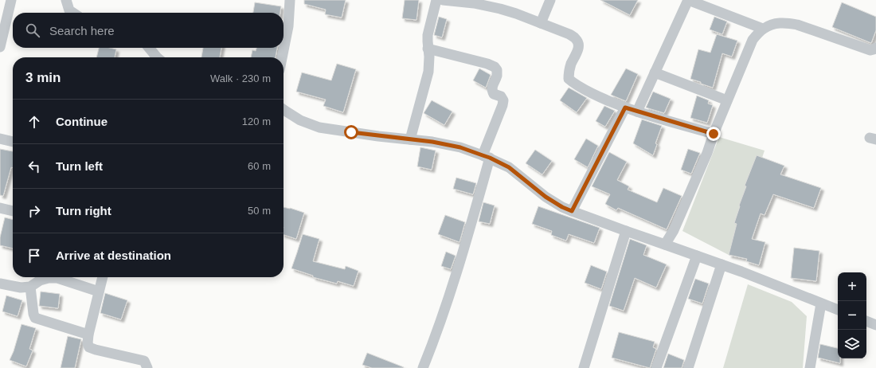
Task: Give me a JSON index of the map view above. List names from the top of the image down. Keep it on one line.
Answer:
{"page":{"search":"Search here","heading":["3 min","Walk · 230 m"],"list":[["Continue","120 m"],["Turn left","60 m"],["Turn right","50 m"],"Arrive at destination"],"map_buttons":["+","−"]}}
